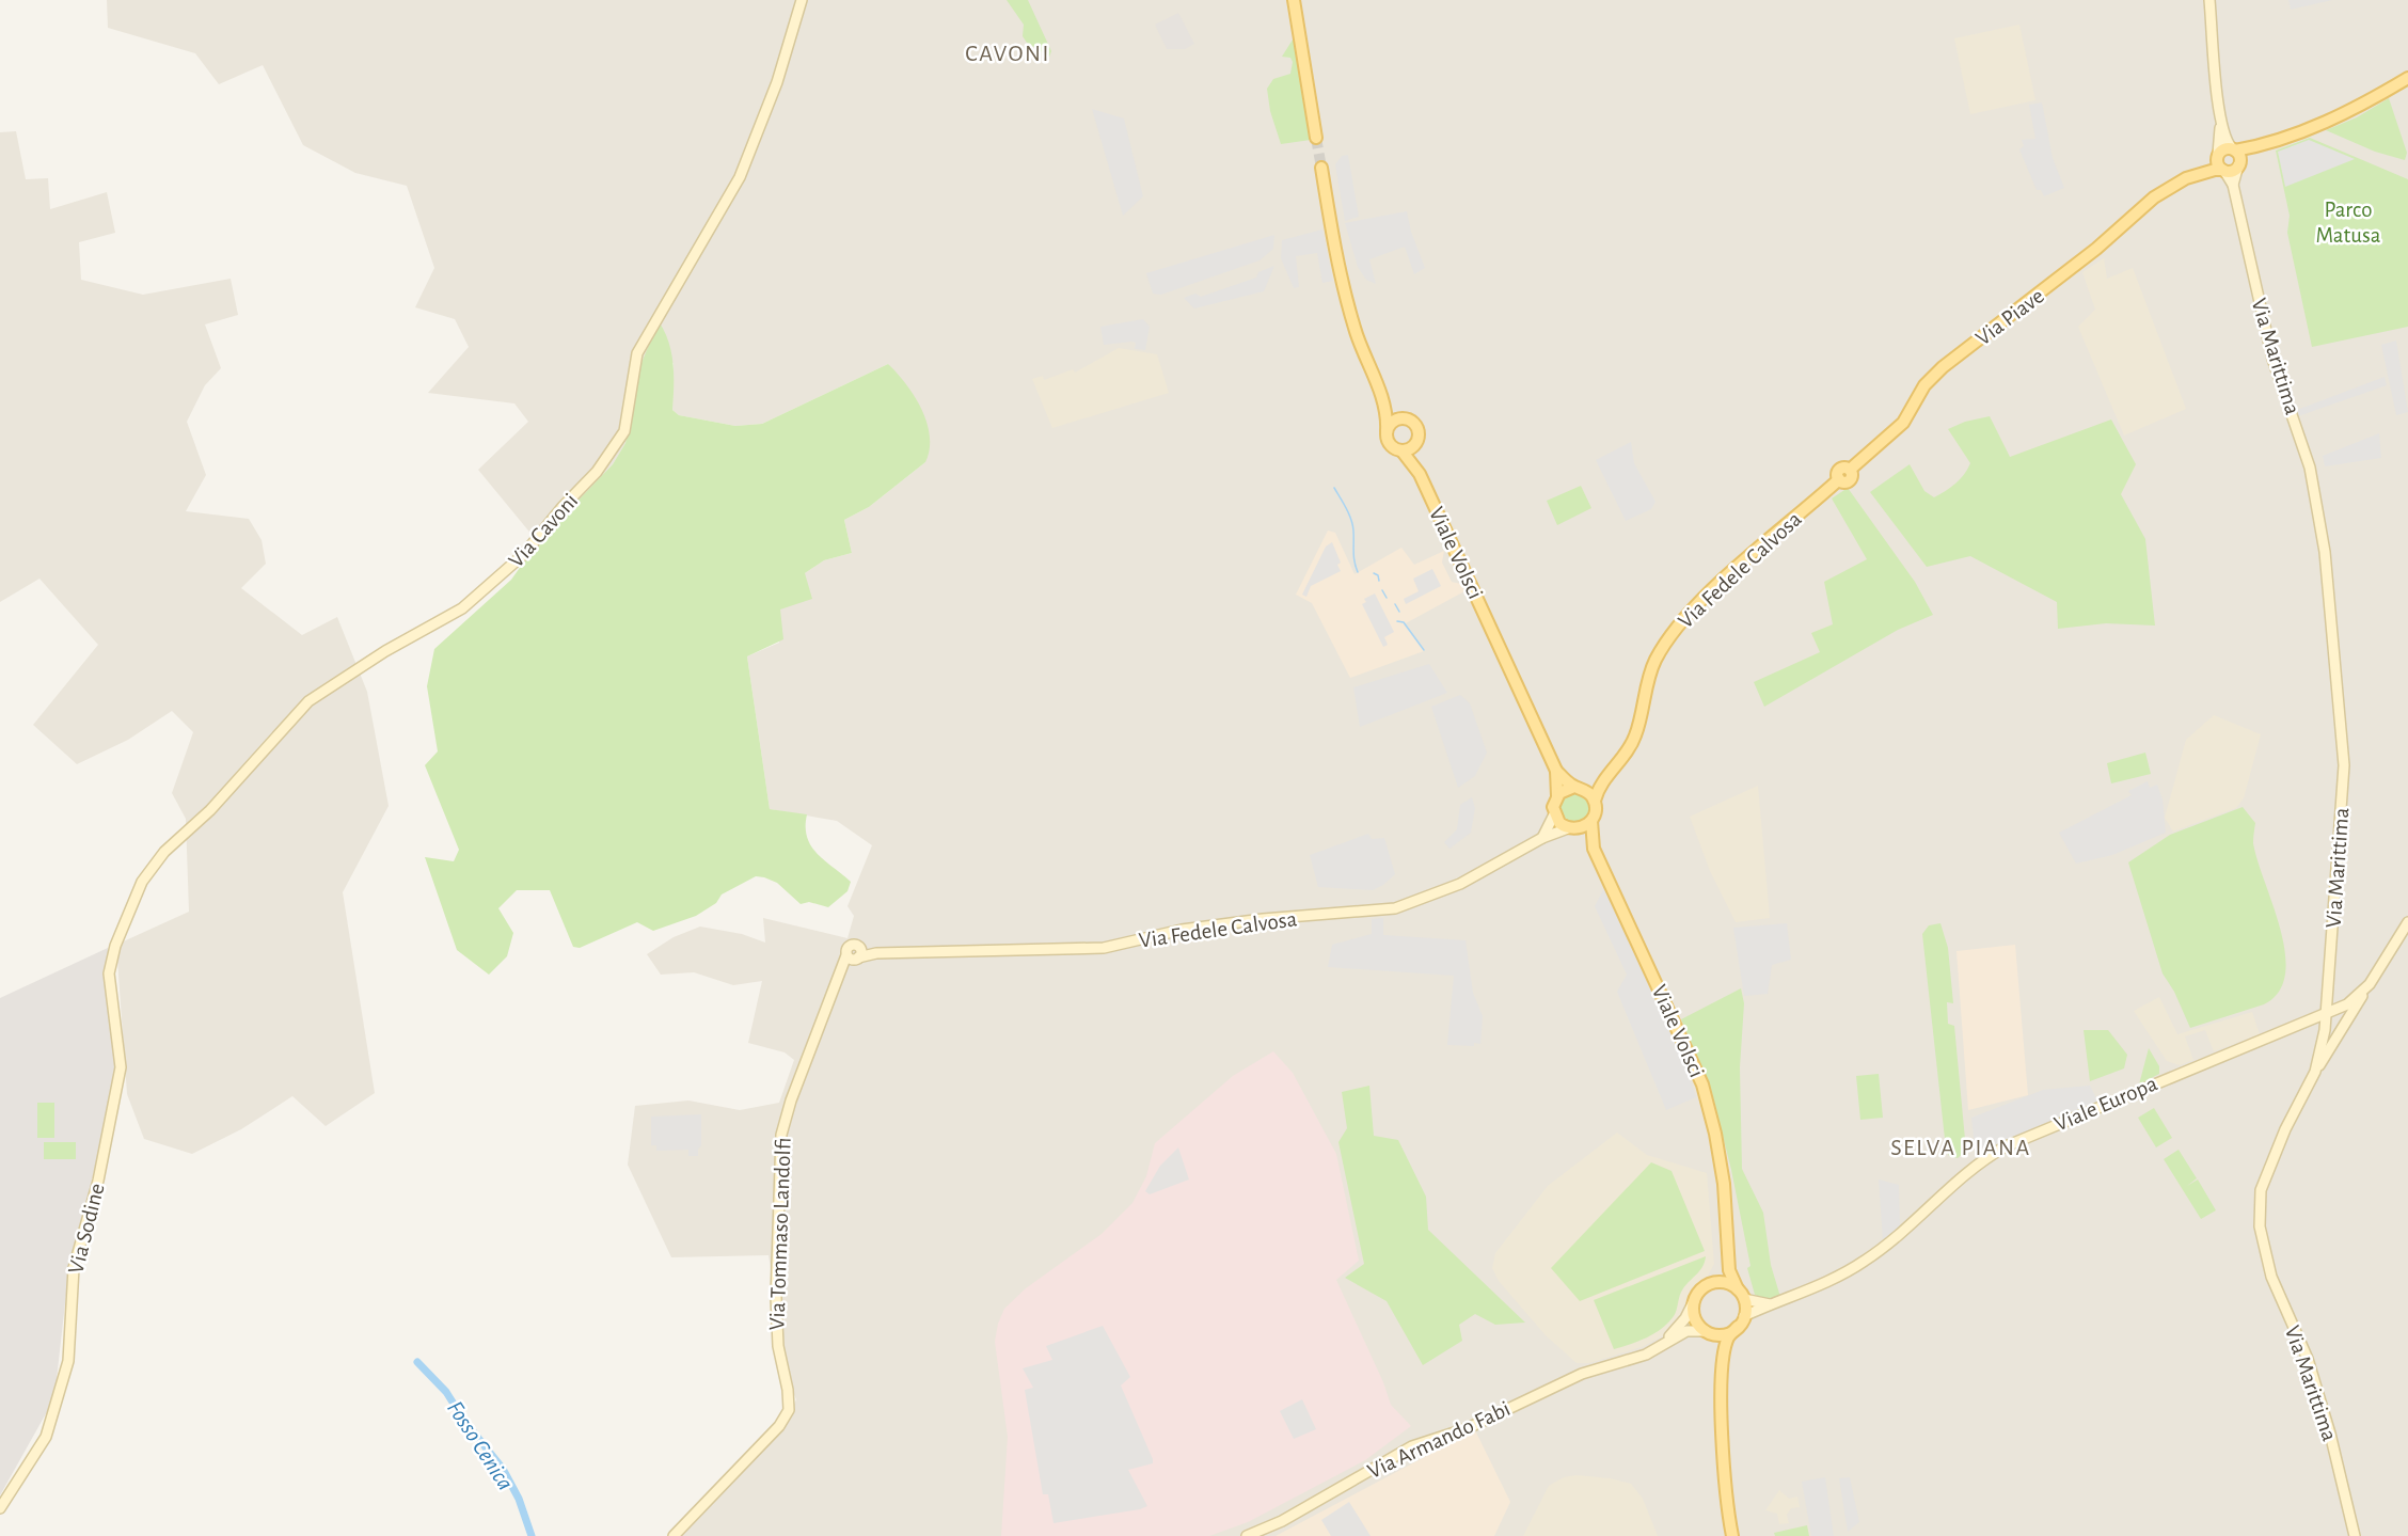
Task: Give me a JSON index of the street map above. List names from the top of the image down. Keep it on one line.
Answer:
{"streets":{"main road":["Via Piave","Viale Volsci","Via Fedele Calvosa"],"street":["Via Marittima","Via Cavoni","Viale Europa","Via Sodine","Via Tommaso Landolfi","Via Armando Fabi"]},"crossings":[["Via Piave","Via Marittima"],["Via Piave","Via Fedele Calvosa"],["Via Marittima","Viale Europa"],["Via Cavoni","Via Sodine"],["Viale Volsci","Via Fedele Calvosa"],["Via Fedele Calvosa","Via Tommaso Landolfi"],["Viale Europa","Via Armando Fabi"]],"districts":["CAVONI","SELVA PIANA"],"water":["Fosso Cenica"],"parks":["Parco Matusa"]}
